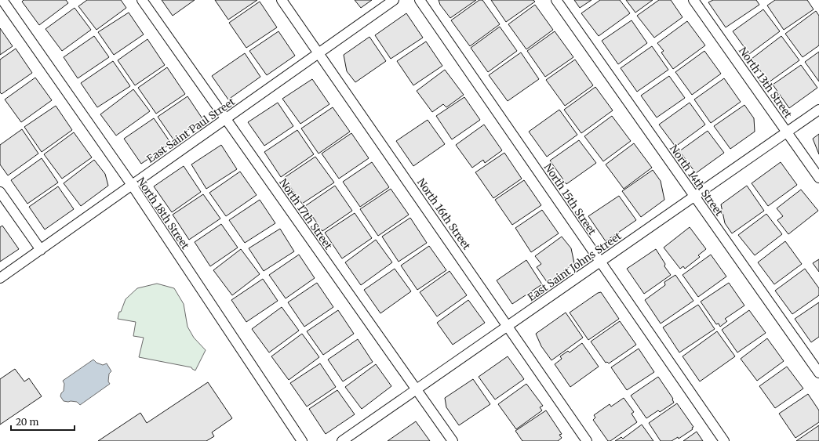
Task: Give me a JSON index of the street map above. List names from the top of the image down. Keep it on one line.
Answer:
{"streets":{"lane":["North 13th Street","East Saint Paul Street","North 14th Street","North 15th Street","North 18th Street","North 17th Street","North 16th Street","East Saint Johns Street"]},"crossings":[["North 13th Street","East Saint Johns Street"],["East Saint Paul Street","North 18th Street"],["East Saint Paul Street","North 17th Street"],["East Saint Paul Street","North 16th Street"],["North 14th Street","East Saint Johns Street"],["North 15th Street","East Saint Johns Street"],["North 17th Street","East Saint Johns Street"],["North 16th Street","East Saint Johns Street"]],"scale_bar":"20 m"}
